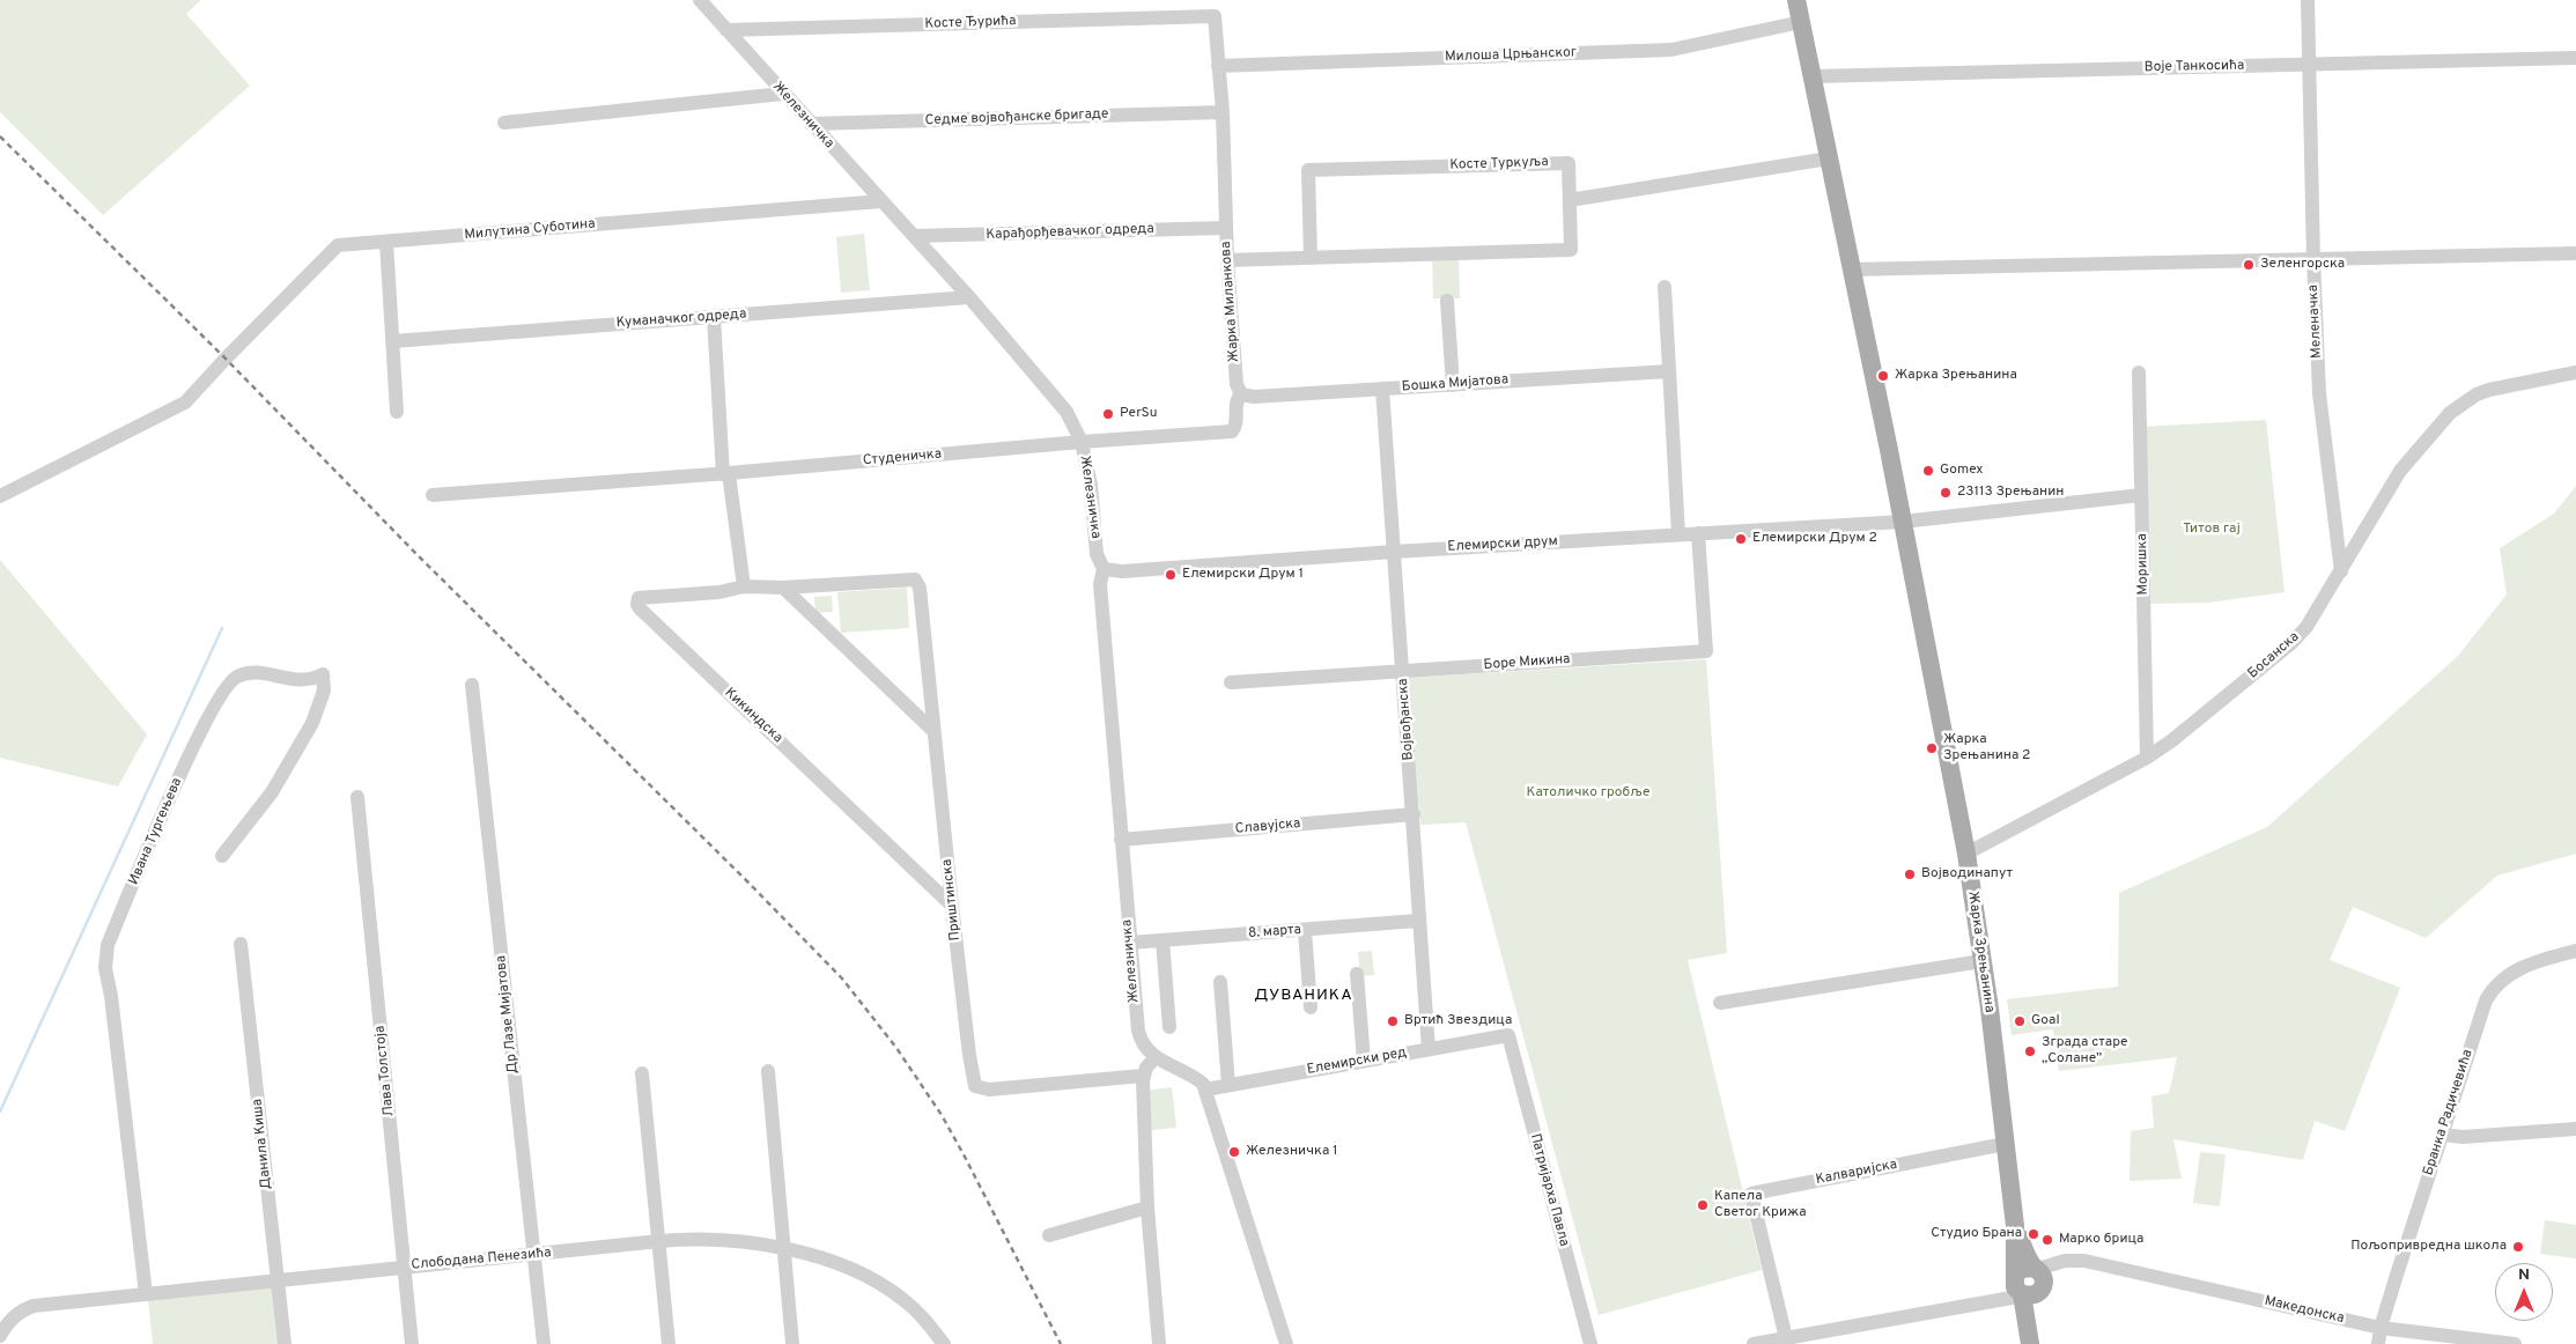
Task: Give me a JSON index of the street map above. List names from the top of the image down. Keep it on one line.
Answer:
{"streets":{"main road":["Жарка Зрењанина"],"street":["Косте Ђурића","Милоша Црњанског","Воје Танкосића","Железничка","Седме војвођанске бригаде","Косте Туркуља","Милутина Суботина","Карађорђевачког одреда","Жарка Миланкова","Куманачког одреда","Меленачка","Бошка Мијатова","Студеничка","Елемирски друм","Моришка","Босанска","Боре Микина","Кикиндска","Војвођанска","Славујска","Ивана Тургењева","Приштинска","8. марта","Др Лазе Мијатова","Елемирски ред","Лава Толстоја","Бранка Радичевића","Данила Киша","Калваријска","Патријарха Павла","Слободана Пенезића","Македонска"]},"crossings":[["Косте Ђурића","Железничка"],["Косте Ђурића","Жарка Миланкова"],["Милоша Црњанског","Жарка Миланкова"],["Милоша Црњанског","Жарка Зрењанина"],["Воје Танкосића","Меленачка"],["Воје Танкосића","Жарка Зрењанина"],["Железничка","Седме војвођанске бригаде"],["Железничка","Милутина Суботина"],["Железничка","Карађорђевачког одреда"],["Железничка","Жарка Миланкова"],["Железничка","Куманачког одреда"],["Железничка","Студеничка"],["Железничка","Елемирски друм"],["Железничка","Славујска"],["Железничка","8. марта"],["Железничка","Елемирски ред"],["Седме војвођанске бригаде","Жарка Миланкова"],["Косте Туркуља","Жарка Миланкова"],["Карађорђевачког одреда","Жарка Миланкова"],["Жарка Миланкова","Бошка Мијатова"],["Жарка Миланкова","Студеничка"],["Меленачка","Босанска"],["Бошка Мијатова","Војвођанска"],["Елемирски друм","Моришка"],["Елемирски друм","Боре Микина"],["Елемирски друм","Војвођанска"],["Елемирски друм","Жарка Зрењанина"],["Моришка","Босанска"],["Босанска","Жарка Зрењанина"],["Боре Микина","Војвођанска"],["Кикиндска","Приштинска"],["Војвођанска","Славујска"],["Војвођанска","8. марта"],["Војвођанска","Елемирски ред"],["Ивана Тургењева","Слободана Пенезића"],["Жарка Зрењанина","Калваријска"],["Жарка Зрењанина","Македонска"],["Др Лазе Мијатова","Слободана Пенезића"],["Елемирски ред","Патријарха Павла"],["Лава Толстоја","Слободана Пенезића"],["Бранка Радичевића","Македонска"],["Данила Киша","Слободана Пенезића"],["Калваријска","Македонска"]],"districts":["ДУВАНИКА"],"parks":["Титов гај","Католичко гробље"],"places":["Зеленгорска","Жарка Зрењанина","PerSu","Gomex","23113 Зрењанин","Елемирски Друм 2","Елемирски Друм 1","Жарка Зрењанина 2","Војводинапут","Вртић Звездица","Goal","Зграда старе „Солане”","Железничка 1","Капела Светог Крижа","Студио Брана","Марко брица","Пољопривредна школа"],"north":"top"}
